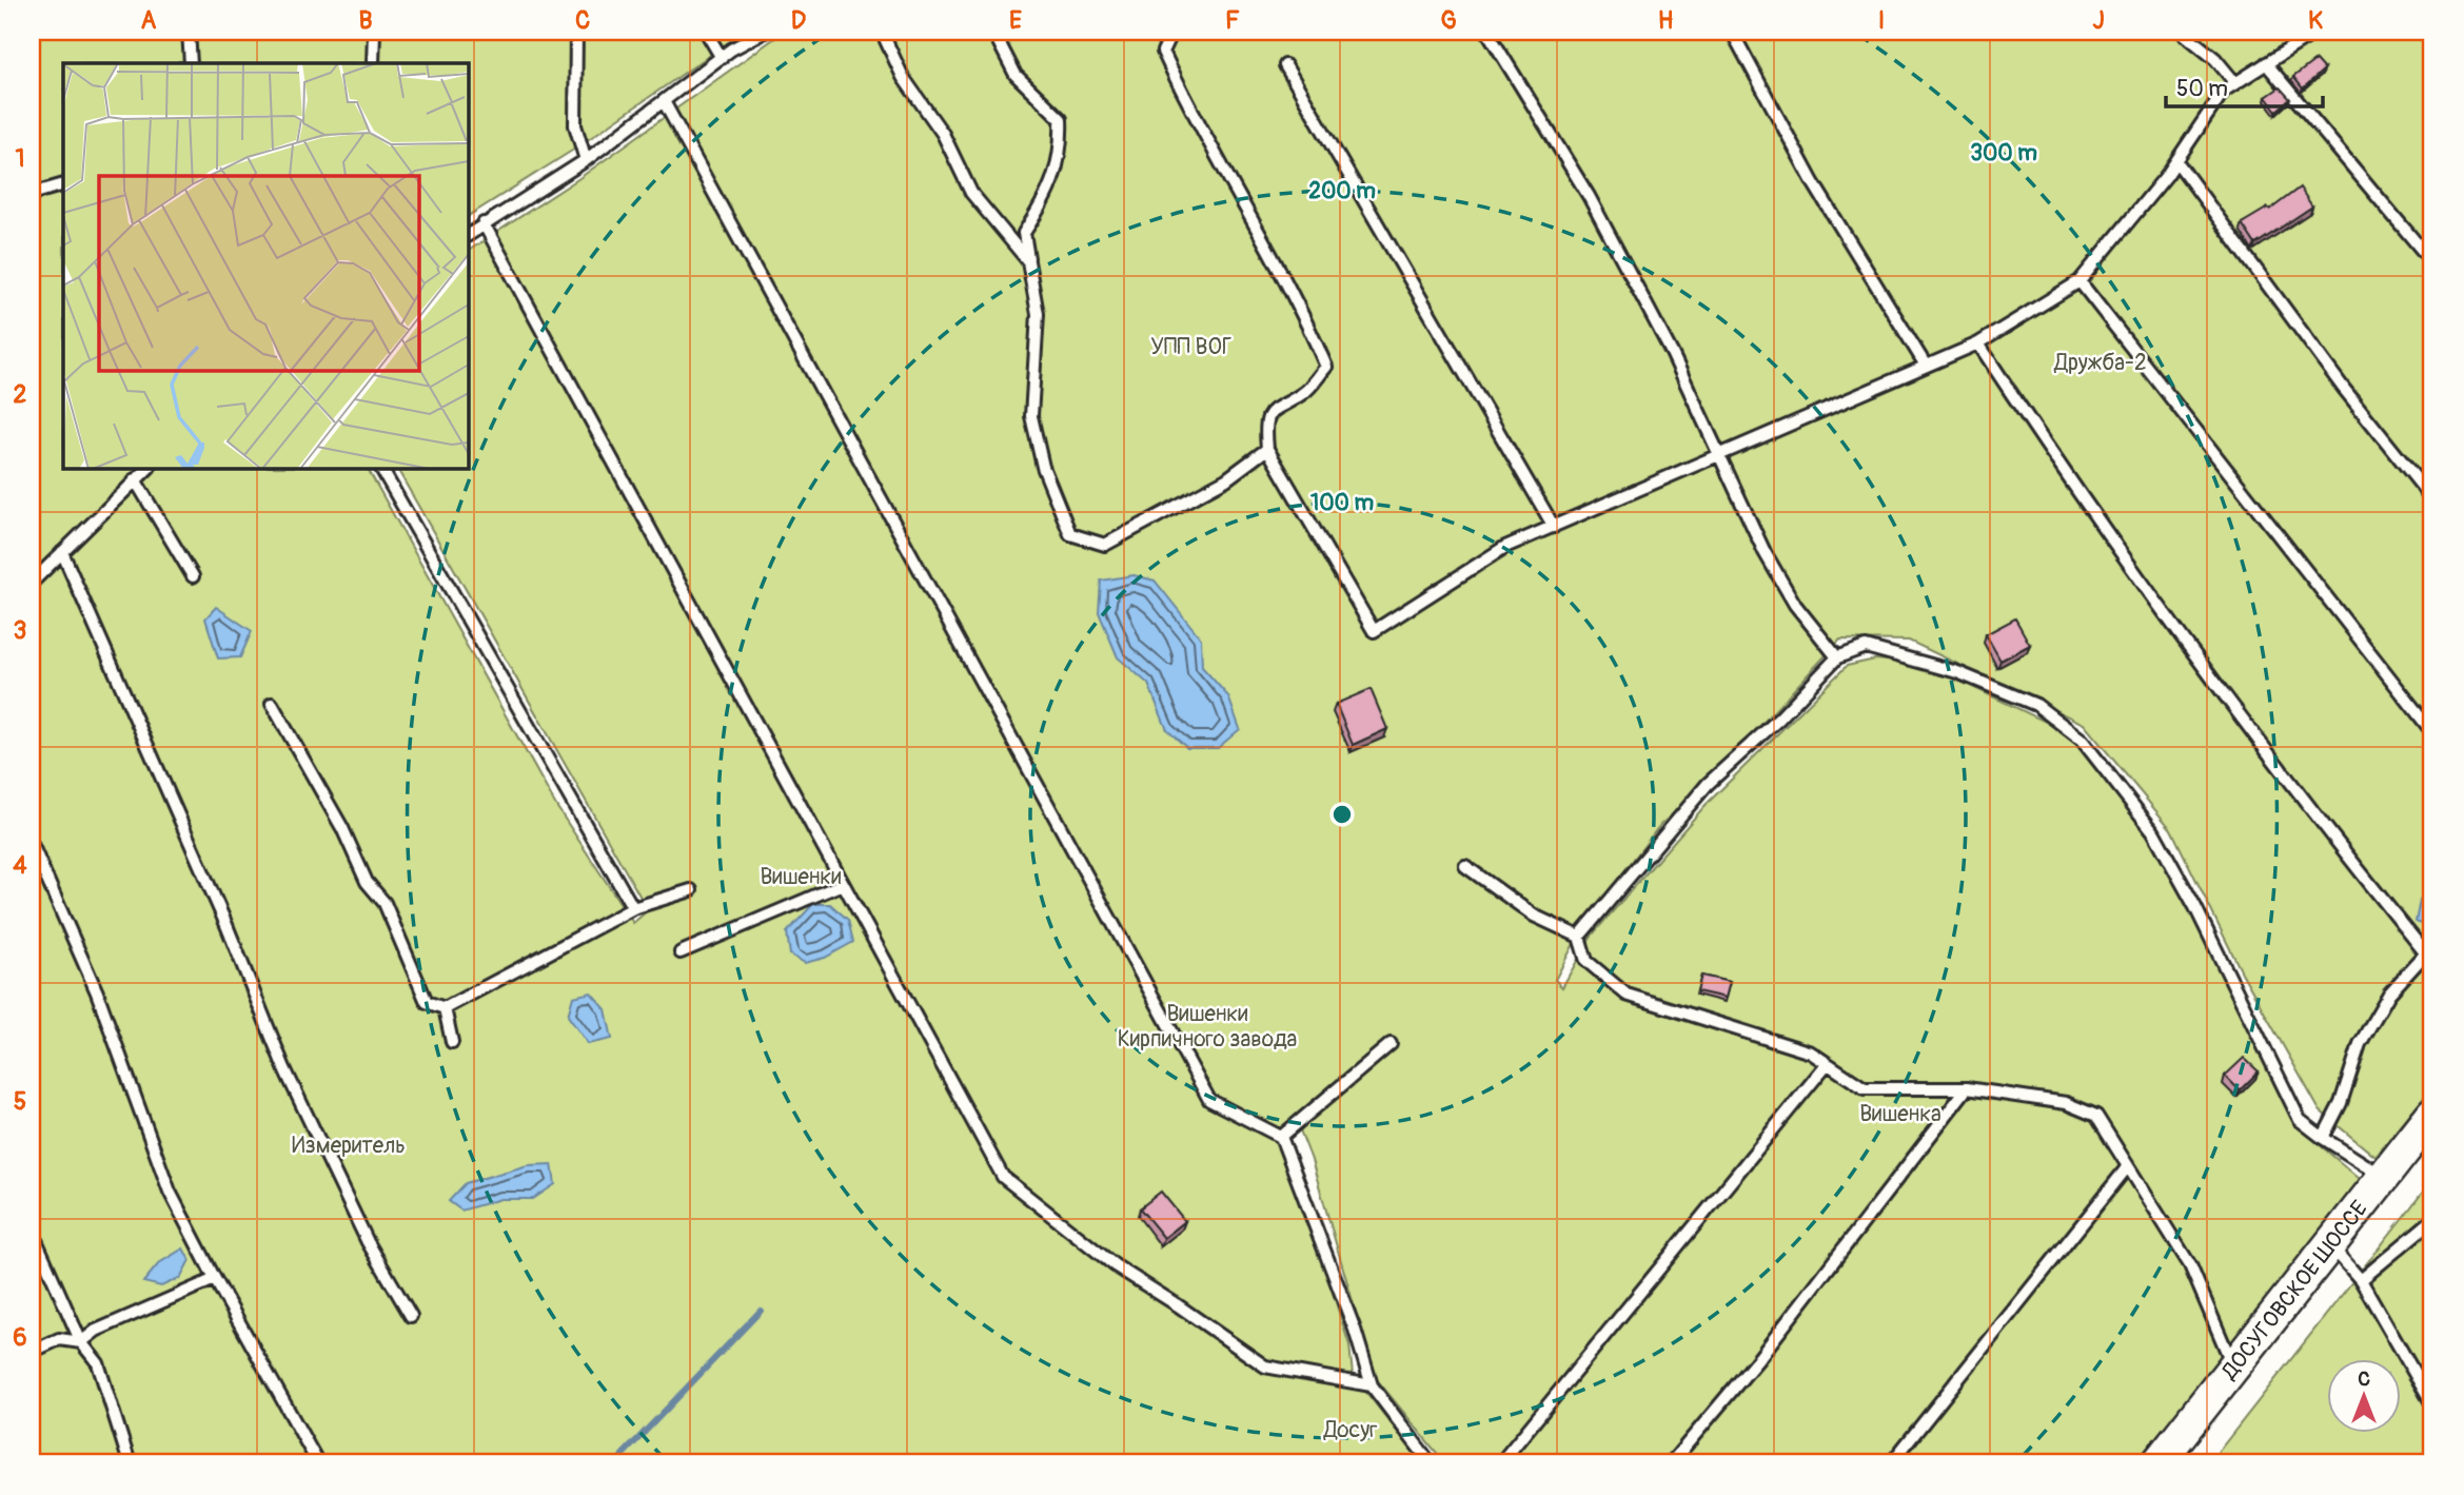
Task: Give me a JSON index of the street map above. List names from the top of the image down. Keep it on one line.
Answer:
{"streets":{"main road":["ДОСУГОВСКОЕ ШОССЕ"]},"parks":["УПП ВОГ","Дружба-2","Вишенки","Вишенки Кирпичного завода","Вишенка","Измеритель","Досуг"],"scale_bar":"50 m","north":"top","grid":{"columns":["A","B","C","D","E","F","G","H","I","J","K"],"rows":["1","2","3","4","5","6"]},"rings":["300 m","200 m","100 m"]}
